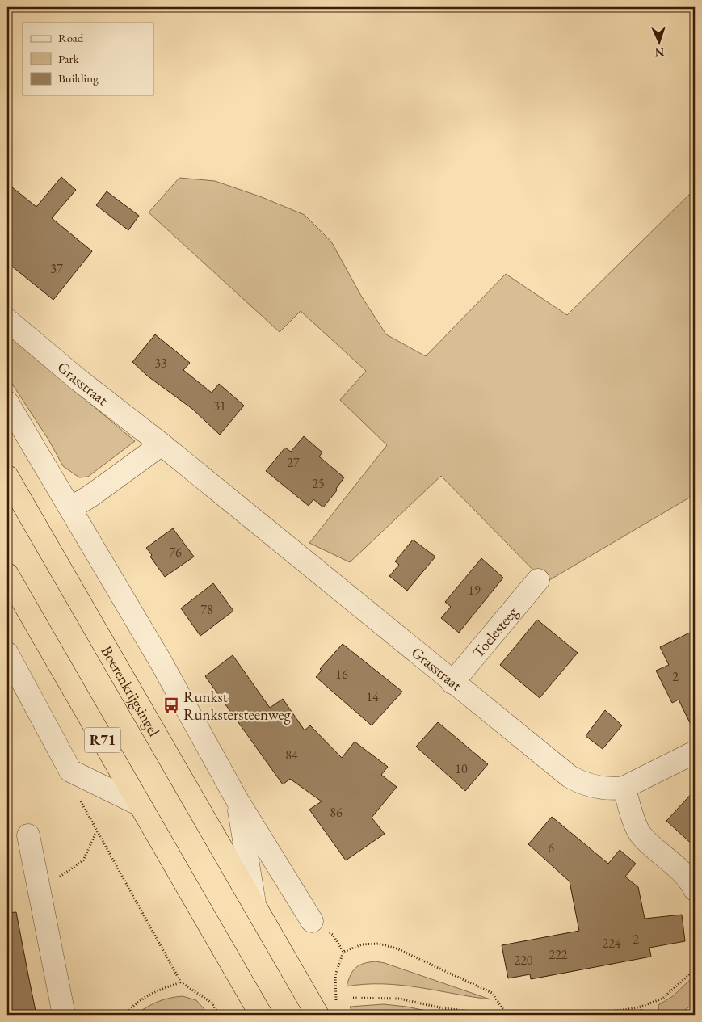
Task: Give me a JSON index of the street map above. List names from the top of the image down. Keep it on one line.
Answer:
{"streets":{"highway":["Boerenkrijgsingel","R71"],"street":["Grasstraat","Toelesteeg"]},"crossings":[["Grasstraat","Toelesteeg"]],"places":{"bus stop":["Runkst Runkstersteenweg"]},"house_numbers":["37","33","31","27","25","76","19","78","16","2","14","84","10","86","6","2","224","222","220"],"legend":["Road","Park","Building"],"north":"bottom"}
